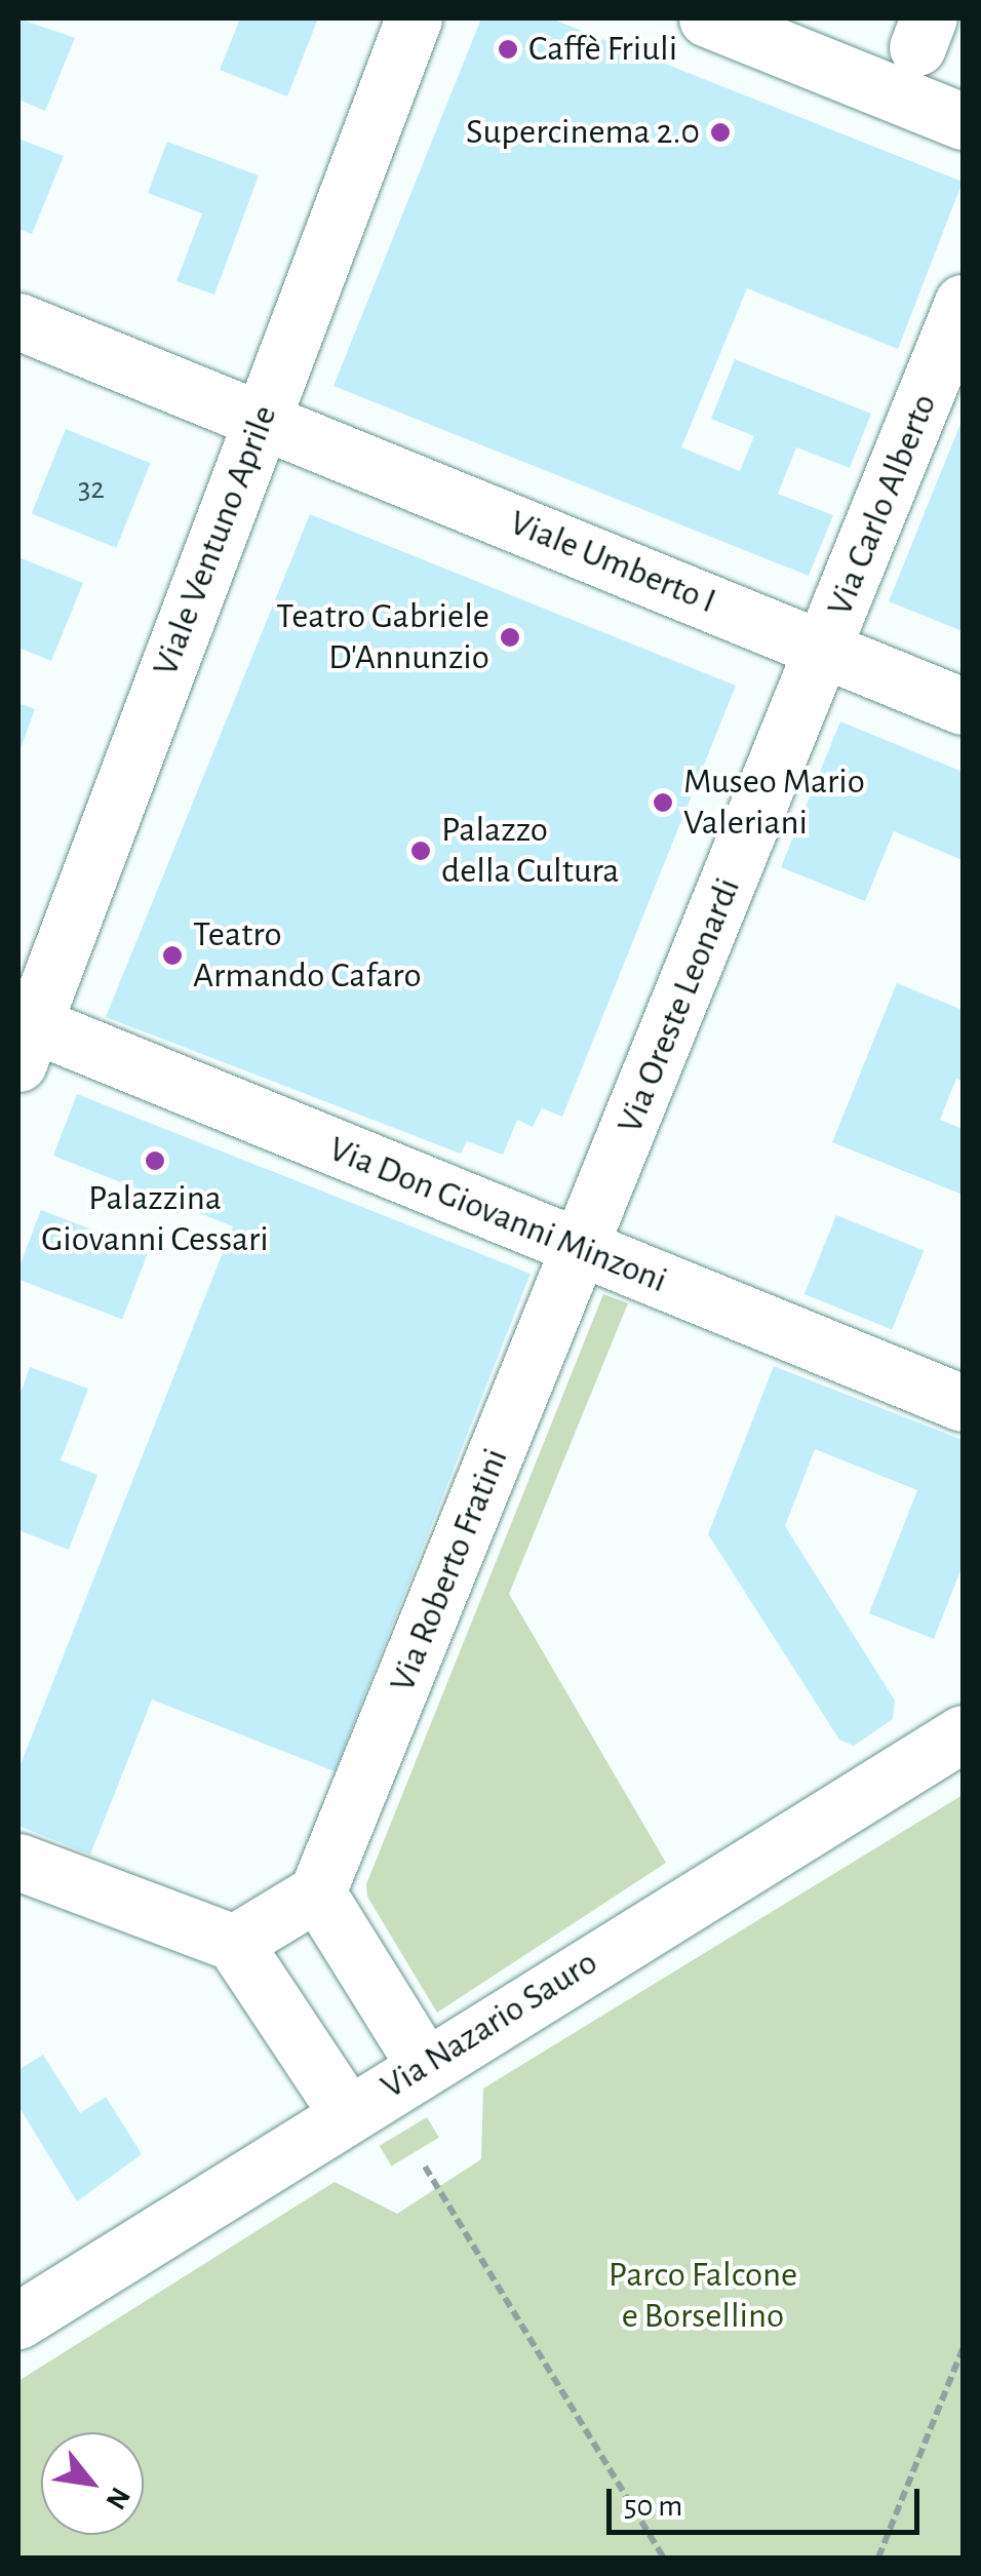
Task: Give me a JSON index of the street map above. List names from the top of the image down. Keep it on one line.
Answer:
{"streets":{"street":["Via Carlo Alberto","Viale Ventuno Aprile","Viale Umberto I","Via Oreste Leonardi","Via Don Giovanni Minzoni","Via Roberto Fratini","Via Nazario Sauro"]},"crossings":[["Via Carlo Alberto","Viale Umberto I"],["Via Carlo Alberto","Via Oreste Leonardi"],["Viale Ventuno Aprile","Viale Umberto I"],["Viale Ventuno Aprile","Via Don Giovanni Minzoni"],["Viale Umberto I","Via Oreste Leonardi"],["Via Oreste Leonardi","Via Don Giovanni Minzoni"],["Via Oreste Leonardi","Via Roberto Fratini"],["Via Don Giovanni Minzoni","Via Roberto Fratini"]],"parks":["Parco Falcone e Borsellino"],"places":["Caffè Friuli","Supercinema 2.0","Teatro Gabriele D'Annunzio","Museo Mario Valeriani","Palazzo della Cultura","Teatro Armando Cafaro","Palazzina Giovanni Cessari"],"house_numbers":["32"],"scale_bar":"50 m","north":"bottom right"}
